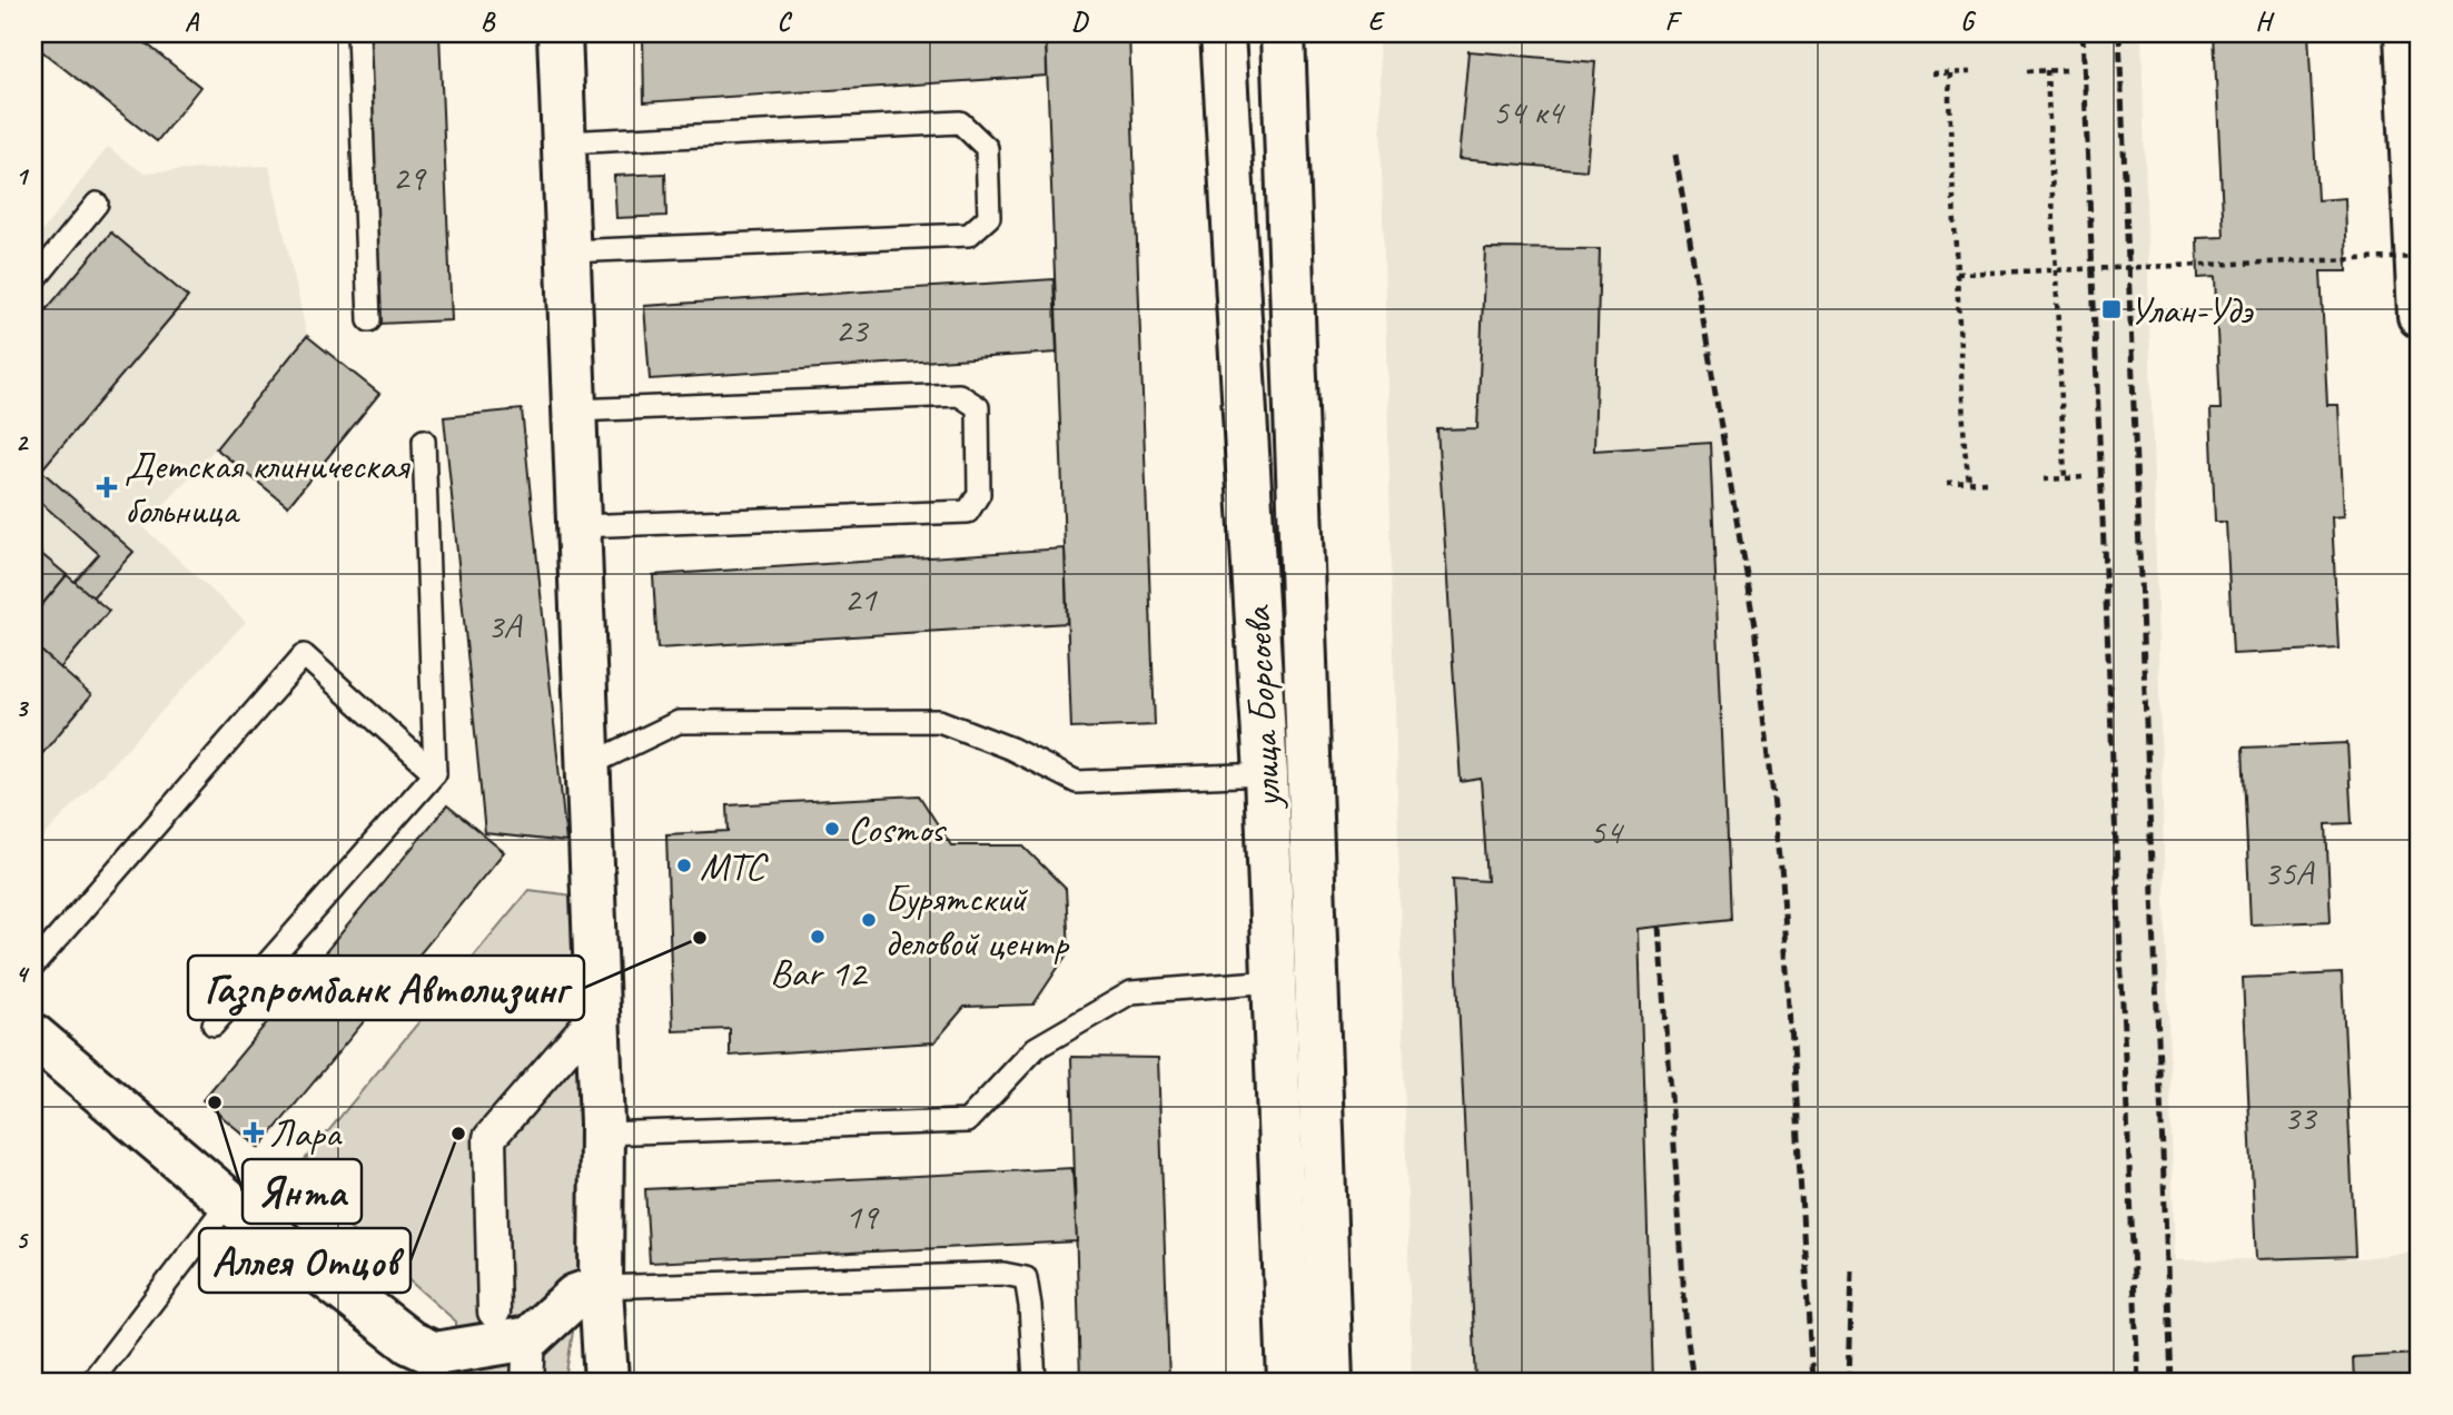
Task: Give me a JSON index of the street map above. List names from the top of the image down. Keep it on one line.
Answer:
{"streets":{"main road":["улица Борсоева"]},"places":{"transit":["Улан-Удэ"],"health":["Детская клиническая больница","Лара"],"other":["Cosmos","МТС","Бурятский деловой центр","Bar 12","Газпромбанк Автолизинг","Янта","Аллея Отцов"]},"house_numbers":["54 к4","29","23","21","3А","54","35А","33","19"],"grid":{"columns":["A","B","C","D","E","F","G","H"],"rows":["1","2","3","4","5"]}}
